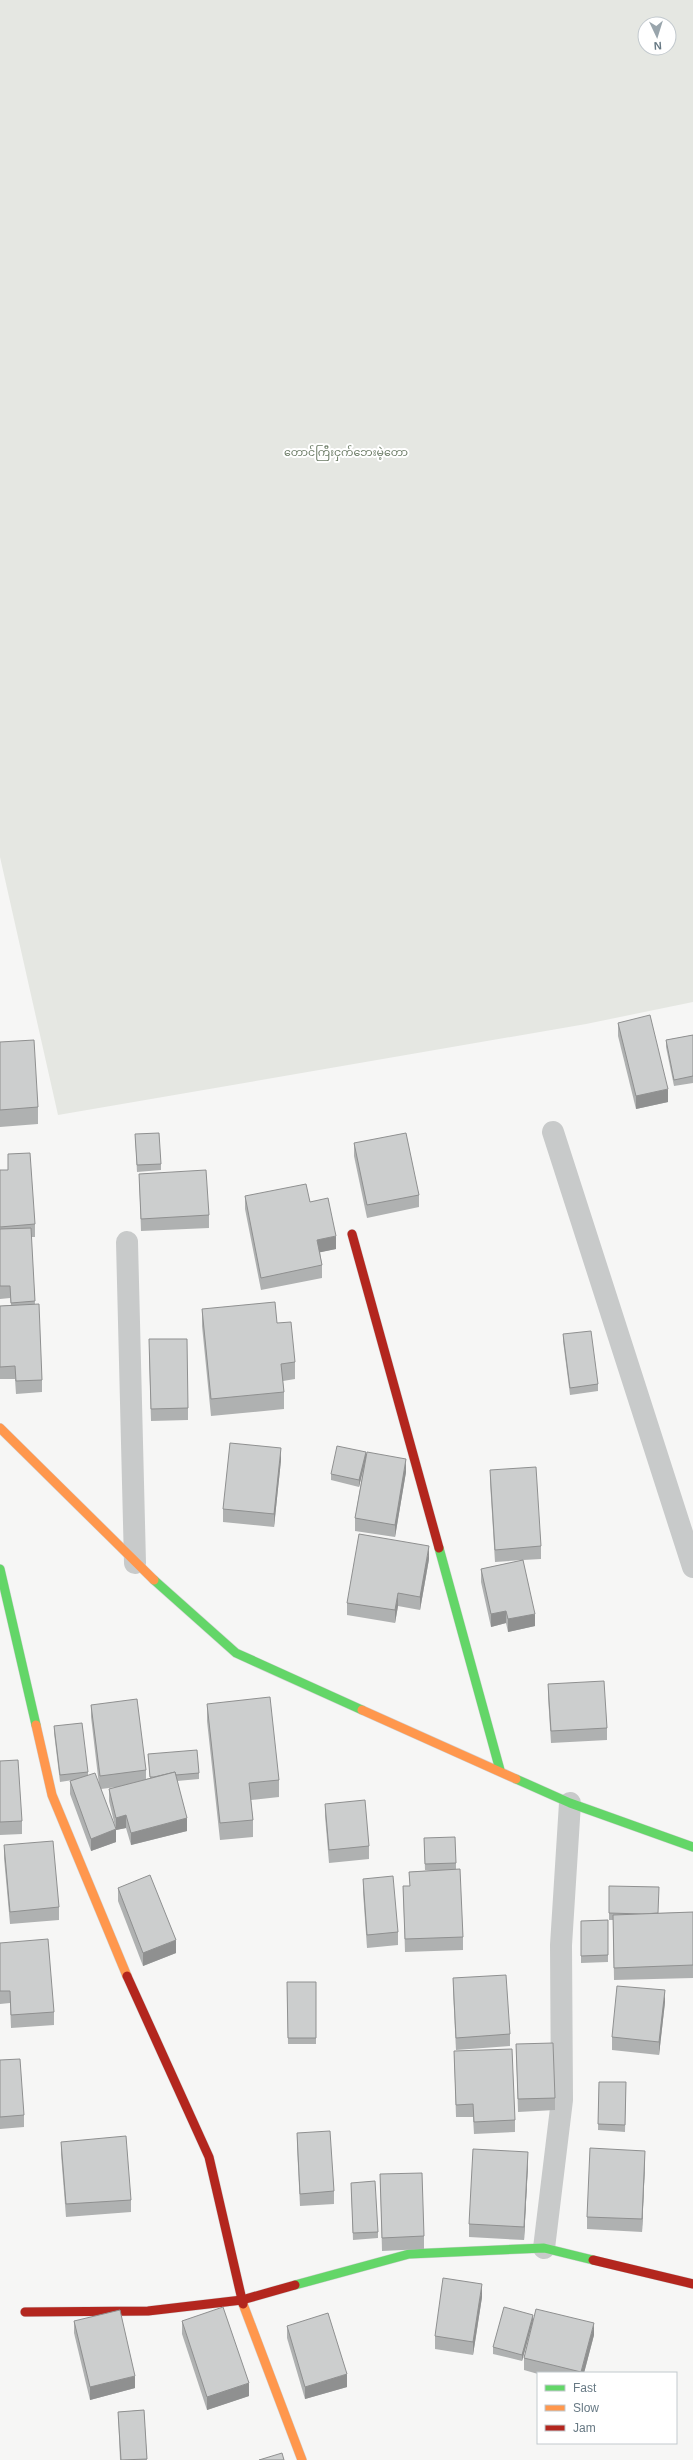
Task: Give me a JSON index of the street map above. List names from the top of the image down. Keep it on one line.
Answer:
{"parks":["တောင်ကြီးငှက်ဘေးမဲ့တော"],"legend":["Fast","Slow","Jam"],"north":"bottom"}
